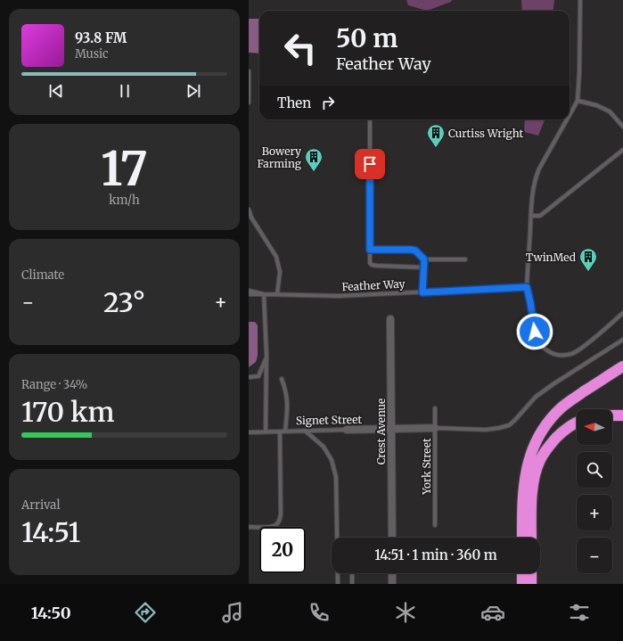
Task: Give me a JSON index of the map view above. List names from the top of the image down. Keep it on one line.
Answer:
{"streets":{"street":["Signet Street","Crest Avenue"],"lane":["Feather Way","York Street"]},"crossings":[["Signet Street","Crest Avenue"],["Signet Street","York Street"]],"places":{"building":["Curtiss Wright","Bowery Farming","TwinMed"]},"north":"left","page":{"turn":["50 m","Feather Way"],"song":["93.8 FM","Music"],"then":"Then","tile":[["17","km/h"],"Climate",["Range · 34%","170 km"],["Arrival","14:51"]],"heat":["−","23°","+"],"map_buttons":["+","−"],"limit":"20","trip":"14:51 · 1 min · 360 m","tabs":"14:50"}}
